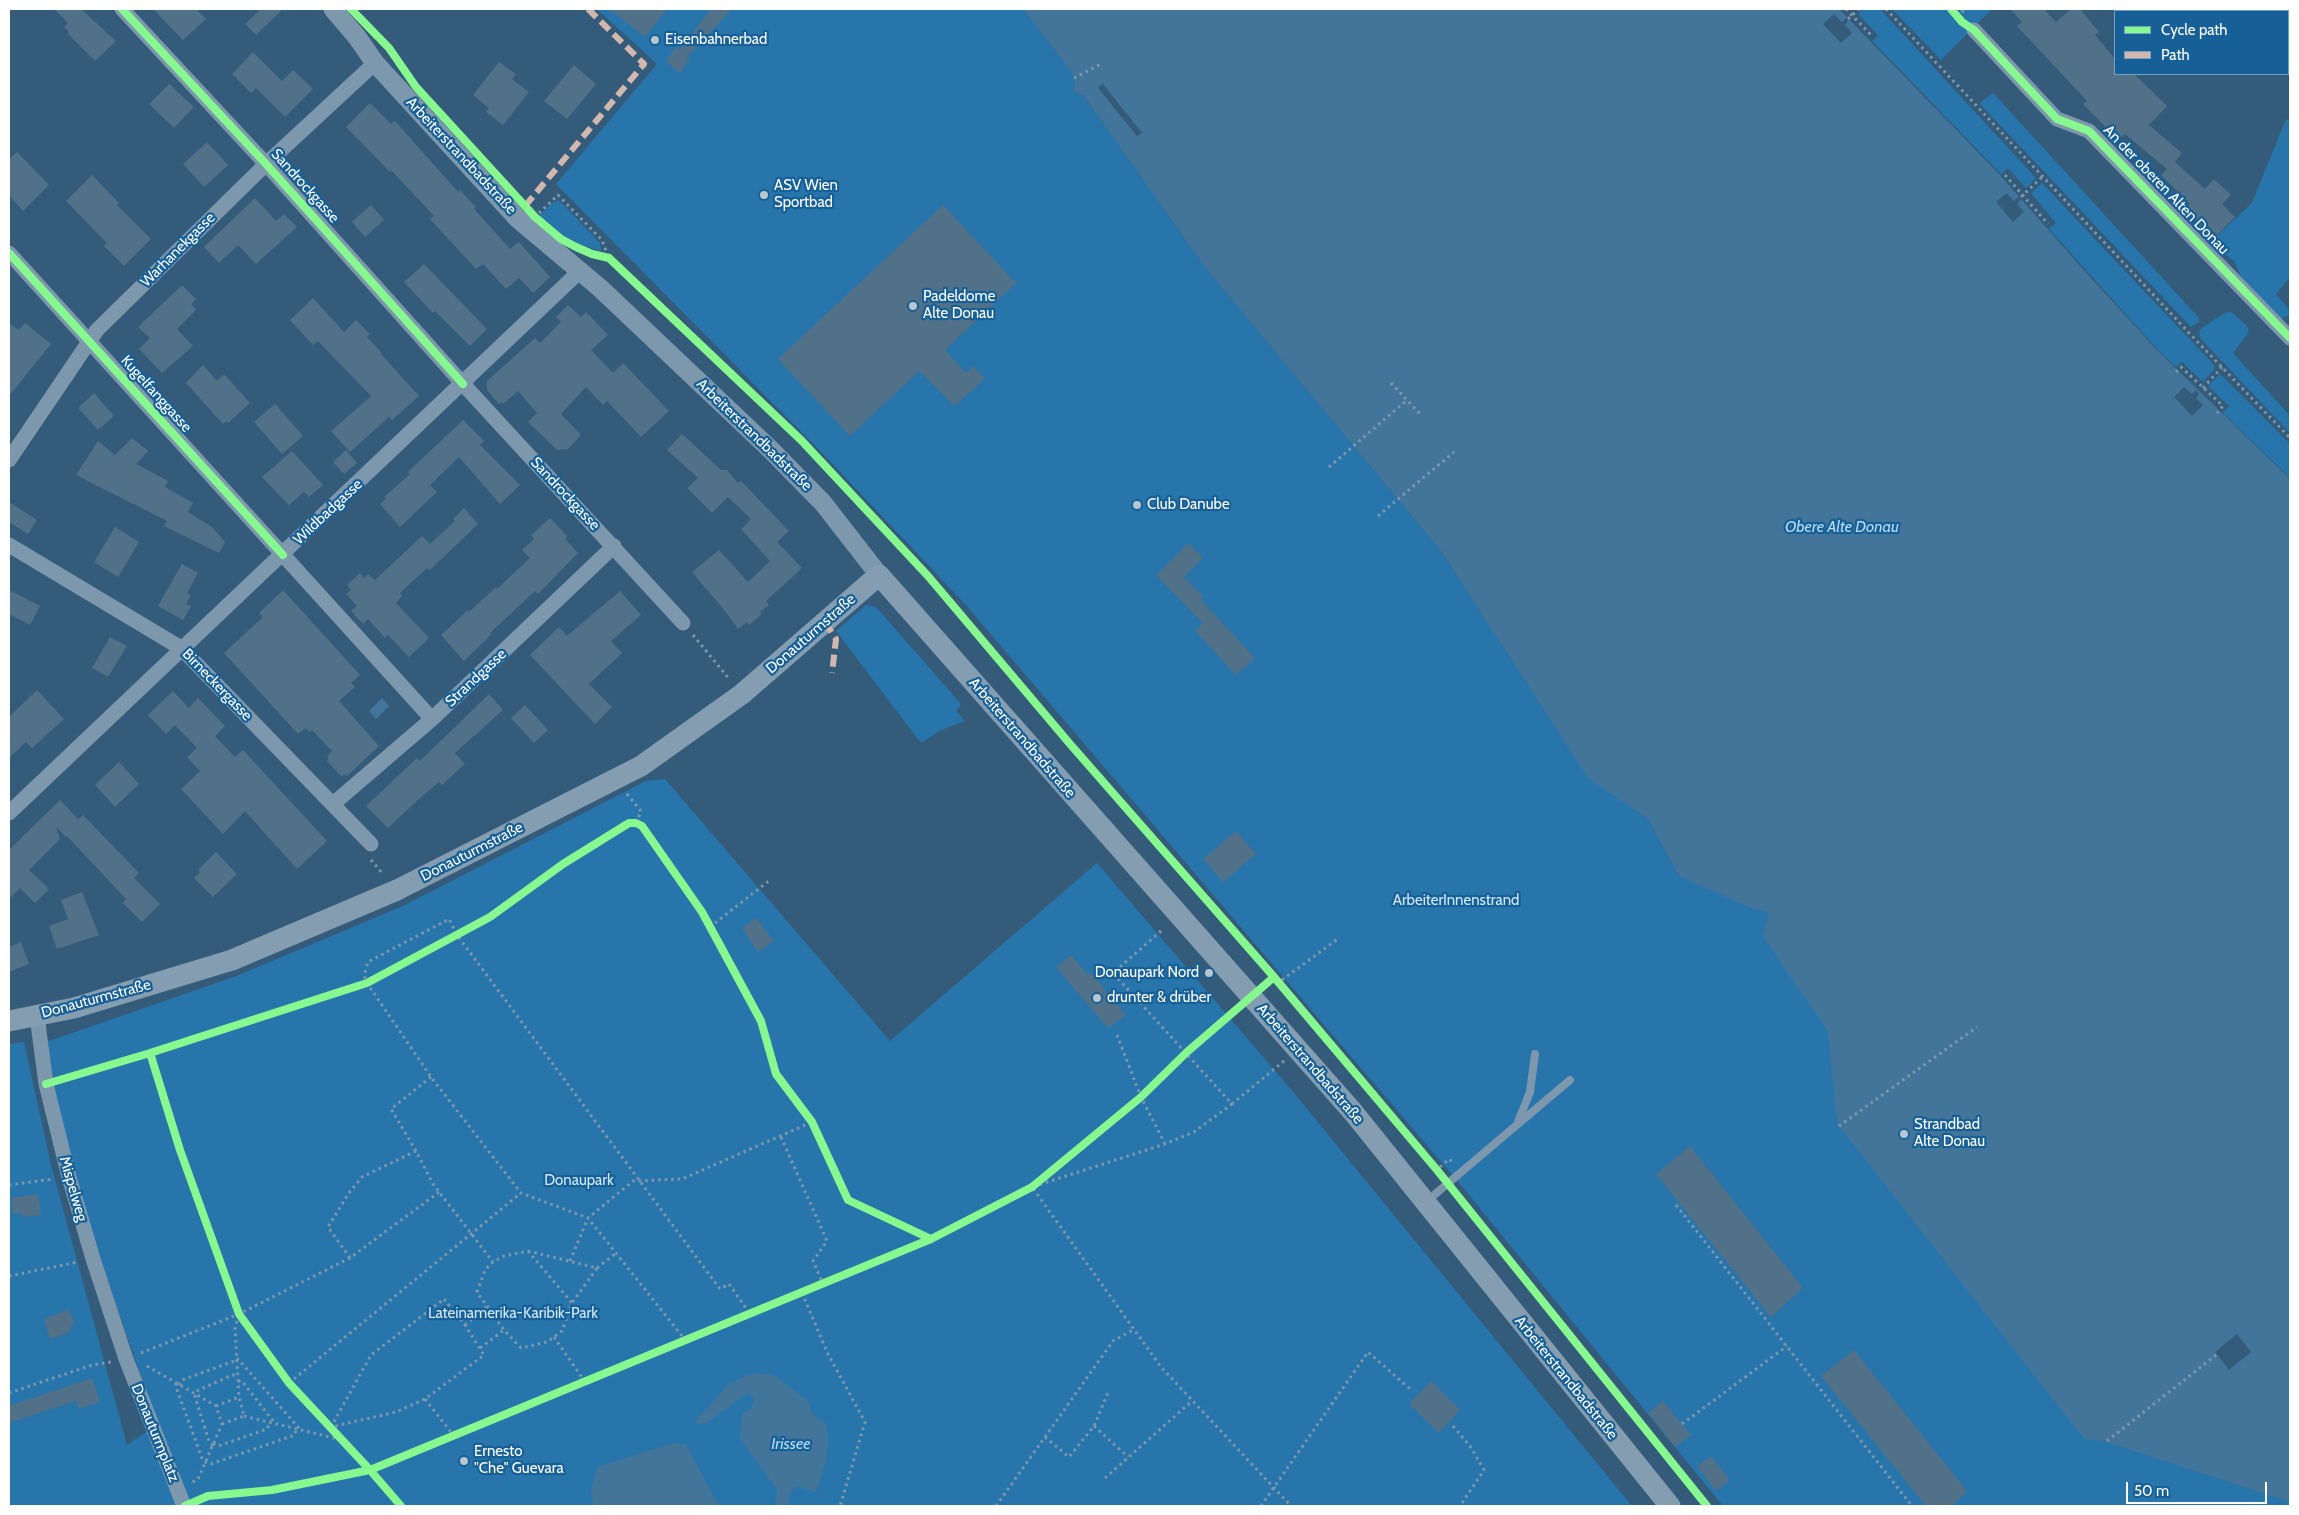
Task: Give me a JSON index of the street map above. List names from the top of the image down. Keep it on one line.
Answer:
{"streets":{"main road":["Arbeiterstrandbadstraße","Donauturmstraße"],"street":["Sandrockgasse","An der oberen Alten Donau","Warhanekgasse","Kugelfanggasse","Wildbadgasse","Strandgasse","Birneckergasse","Mispelweg","Donauturmplatz"]},"crossings":[["Arbeiterstrandbadstraße","Warhanekgasse"],["Arbeiterstrandbadstraße","Wildbadgasse"],["Arbeiterstrandbadstraße","Donauturmstraße"],["Sandrockgasse","Warhanekgasse"],["Sandrockgasse","Wildbadgasse"],["Sandrockgasse","Strandgasse"],["Warhanekgasse","Kugelfanggasse"],["Kugelfanggasse","Wildbadgasse"],["Kugelfanggasse","Strandgasse"],["Wildbadgasse","Birneckergasse"],["Donauturmstraße","Mispelweg"],["Strandgasse","Birneckergasse"],["Mispelweg","Donauturmplatz"]],"water":["Obere Alte Donau","Irissee"],"parks":["ArbeiterInnenstrand","Donaupark","Lateinamerika-Karibik-Park"],"places":["Eisenbahnerbad","ASV Wien Sportbad","Padeldome Alte Donau","Club Danube","Donaupark Nord","drunter & drüber","Strandbad Alte Donau","Ernesto \"Che\" Guevara"],"legend":["Cycle path","Path"],"scale_bar":"50 m"}
